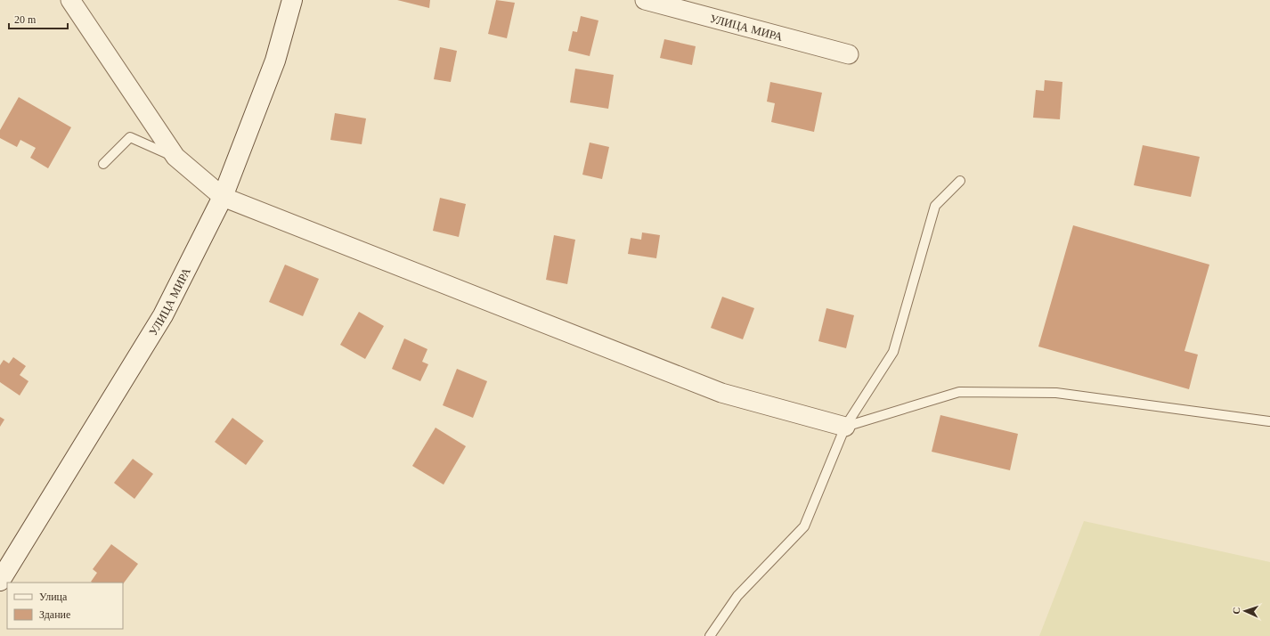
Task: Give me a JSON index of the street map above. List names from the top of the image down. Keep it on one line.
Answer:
{"streets":{"street":["УЛИЦА МИРА"]},"legend":["Улица","Здание"],"scale_bar":"20 m","north":"left"}
